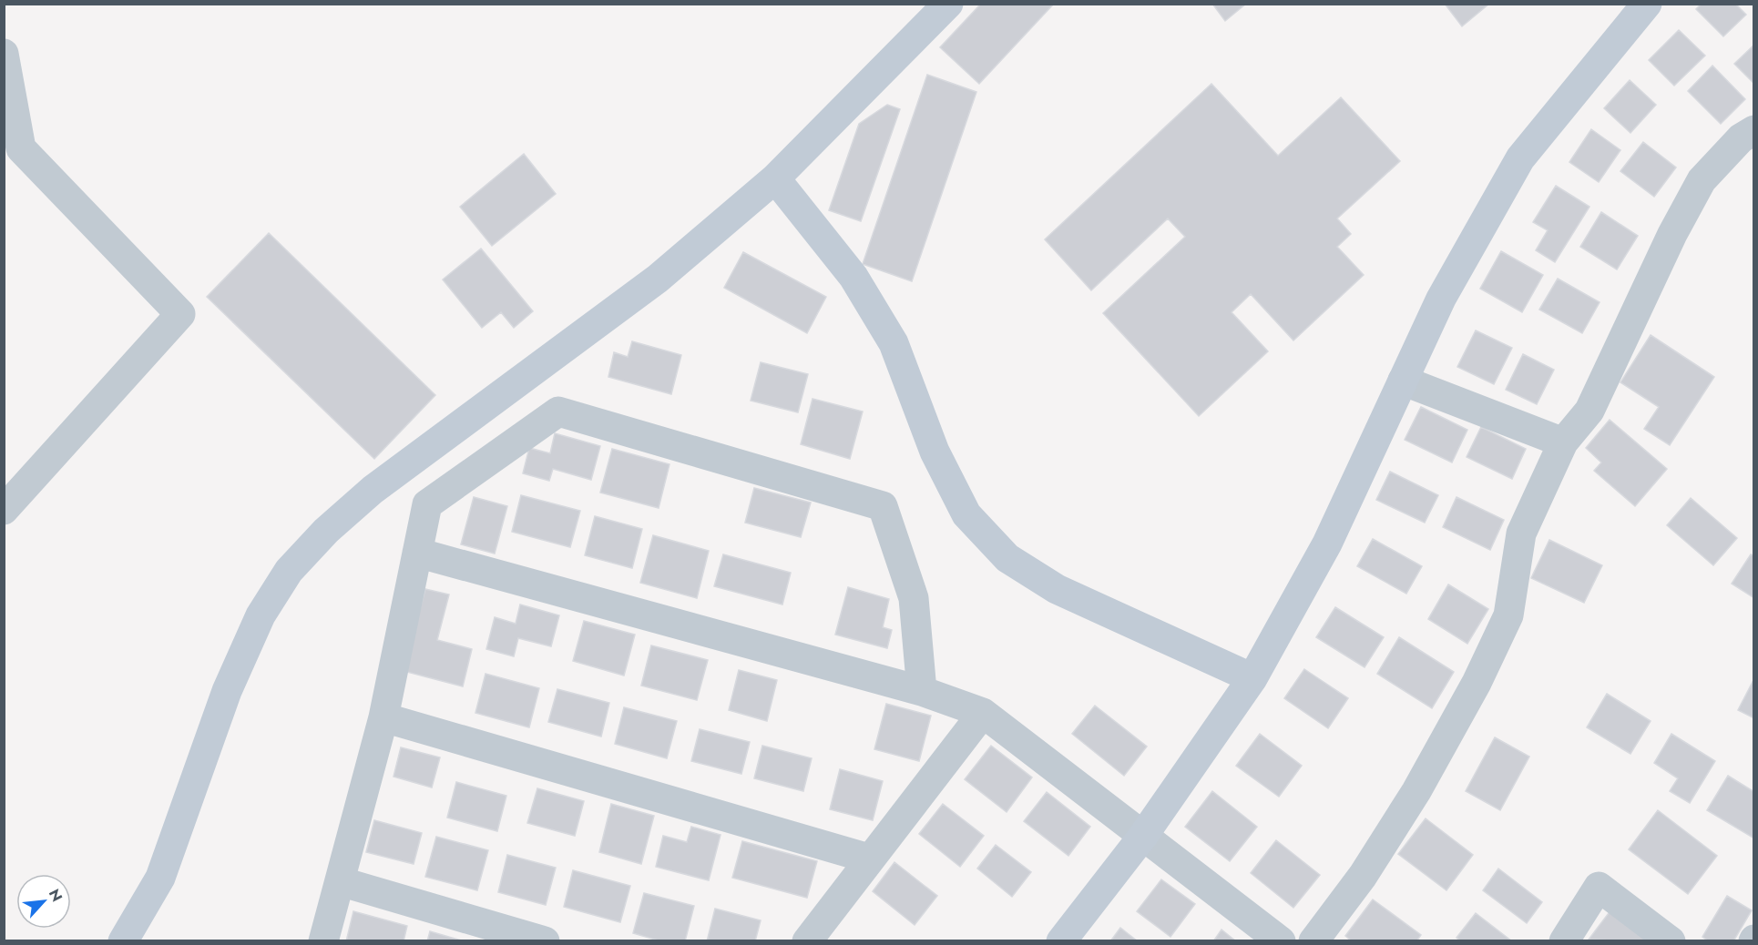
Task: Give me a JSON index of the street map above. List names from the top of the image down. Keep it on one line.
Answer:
{"north":"top right"}
